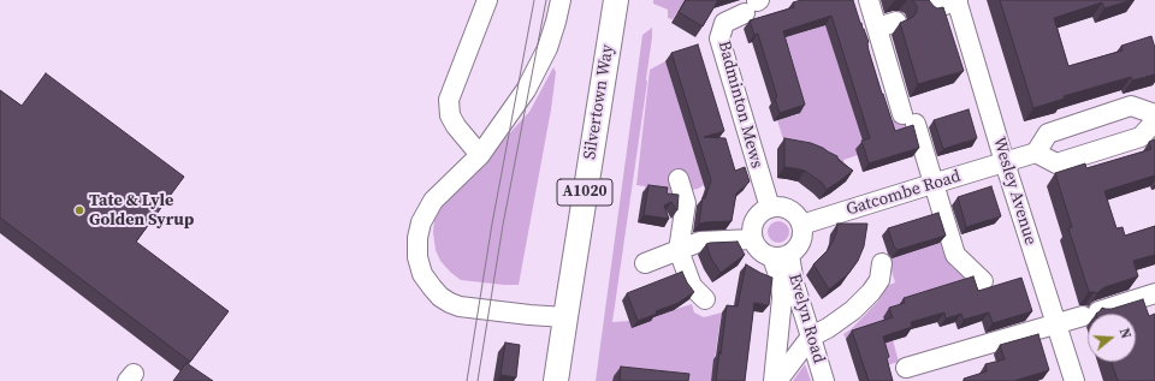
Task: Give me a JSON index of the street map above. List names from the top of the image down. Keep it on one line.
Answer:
{"streets":{"main road":["Silvertown Way","A1020"],"street":["Badminton Mews","Wesley Avenue","Gatcombe Road","Evelyn Road"]},"crossings":[["Silvertown Way","A1020"],["Badminton Mews","Gatcombe Road"],["Badminton Mews","Evelyn Road"],["Wesley Avenue","Gatcombe Road"],["Gatcombe Road","Evelyn Road"]],"places":["Tate & Lyle Golden Syrup"],"north":"right"}
